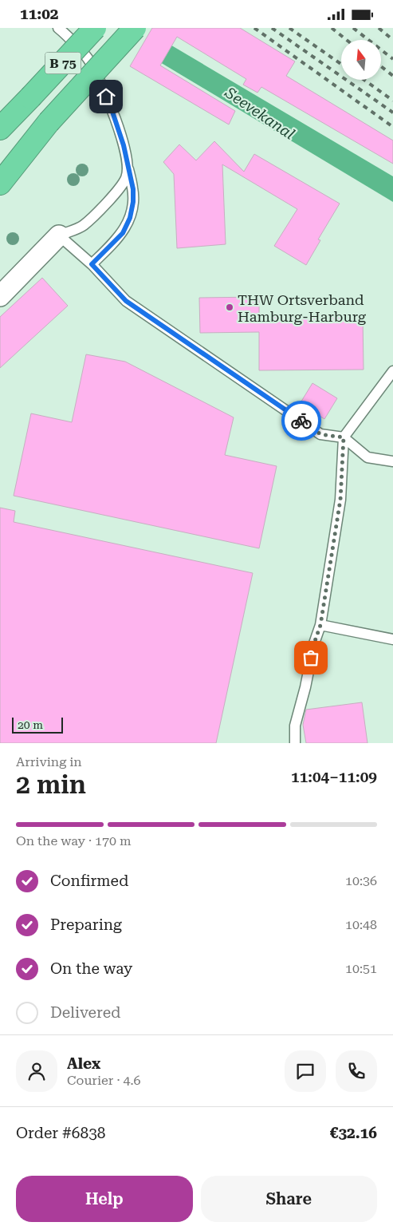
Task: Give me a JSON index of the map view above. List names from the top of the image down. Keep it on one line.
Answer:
{"streets":{"highway":["B 75"]},"water":["Seevekanal"],"places":["THW Ortsverband Hamburg-Harburg"],"scale_bar":"20 m","north":"top","page":{"status":"11:02","scale":"20 m","heading":["2 min","Arriving in","11:04–11:09"],"panel":["Alex","Courier · 4.6","Order #6838","€32.16"],"bar":"On the way · 170 m","list":[["Confirmed","10:36"],["Preparing","10:48"],["On the way","10:51"],"Delivered"],"buttons":["Help","Share"]}}
